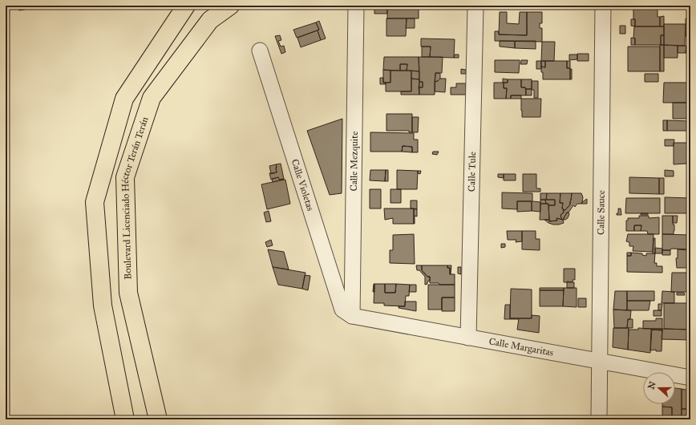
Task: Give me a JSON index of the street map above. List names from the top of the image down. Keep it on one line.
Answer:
{"streets":{"main road":["Boulevard Licenciado Héctor Terán Terán"],"street":["Calle Mezquite","Calle Tule","Calle Violetas","Calle Sauce","Calle Margaritas"]},"crossings":[["Calle Mezquite","Calle Violetas"],["Calle Mezquite","Calle Margaritas"],["Calle Tule","Calle Margaritas"],["Calle Violetas","Calle Margaritas"],["Calle Sauce","Calle Margaritas"]],"north":"left"}
